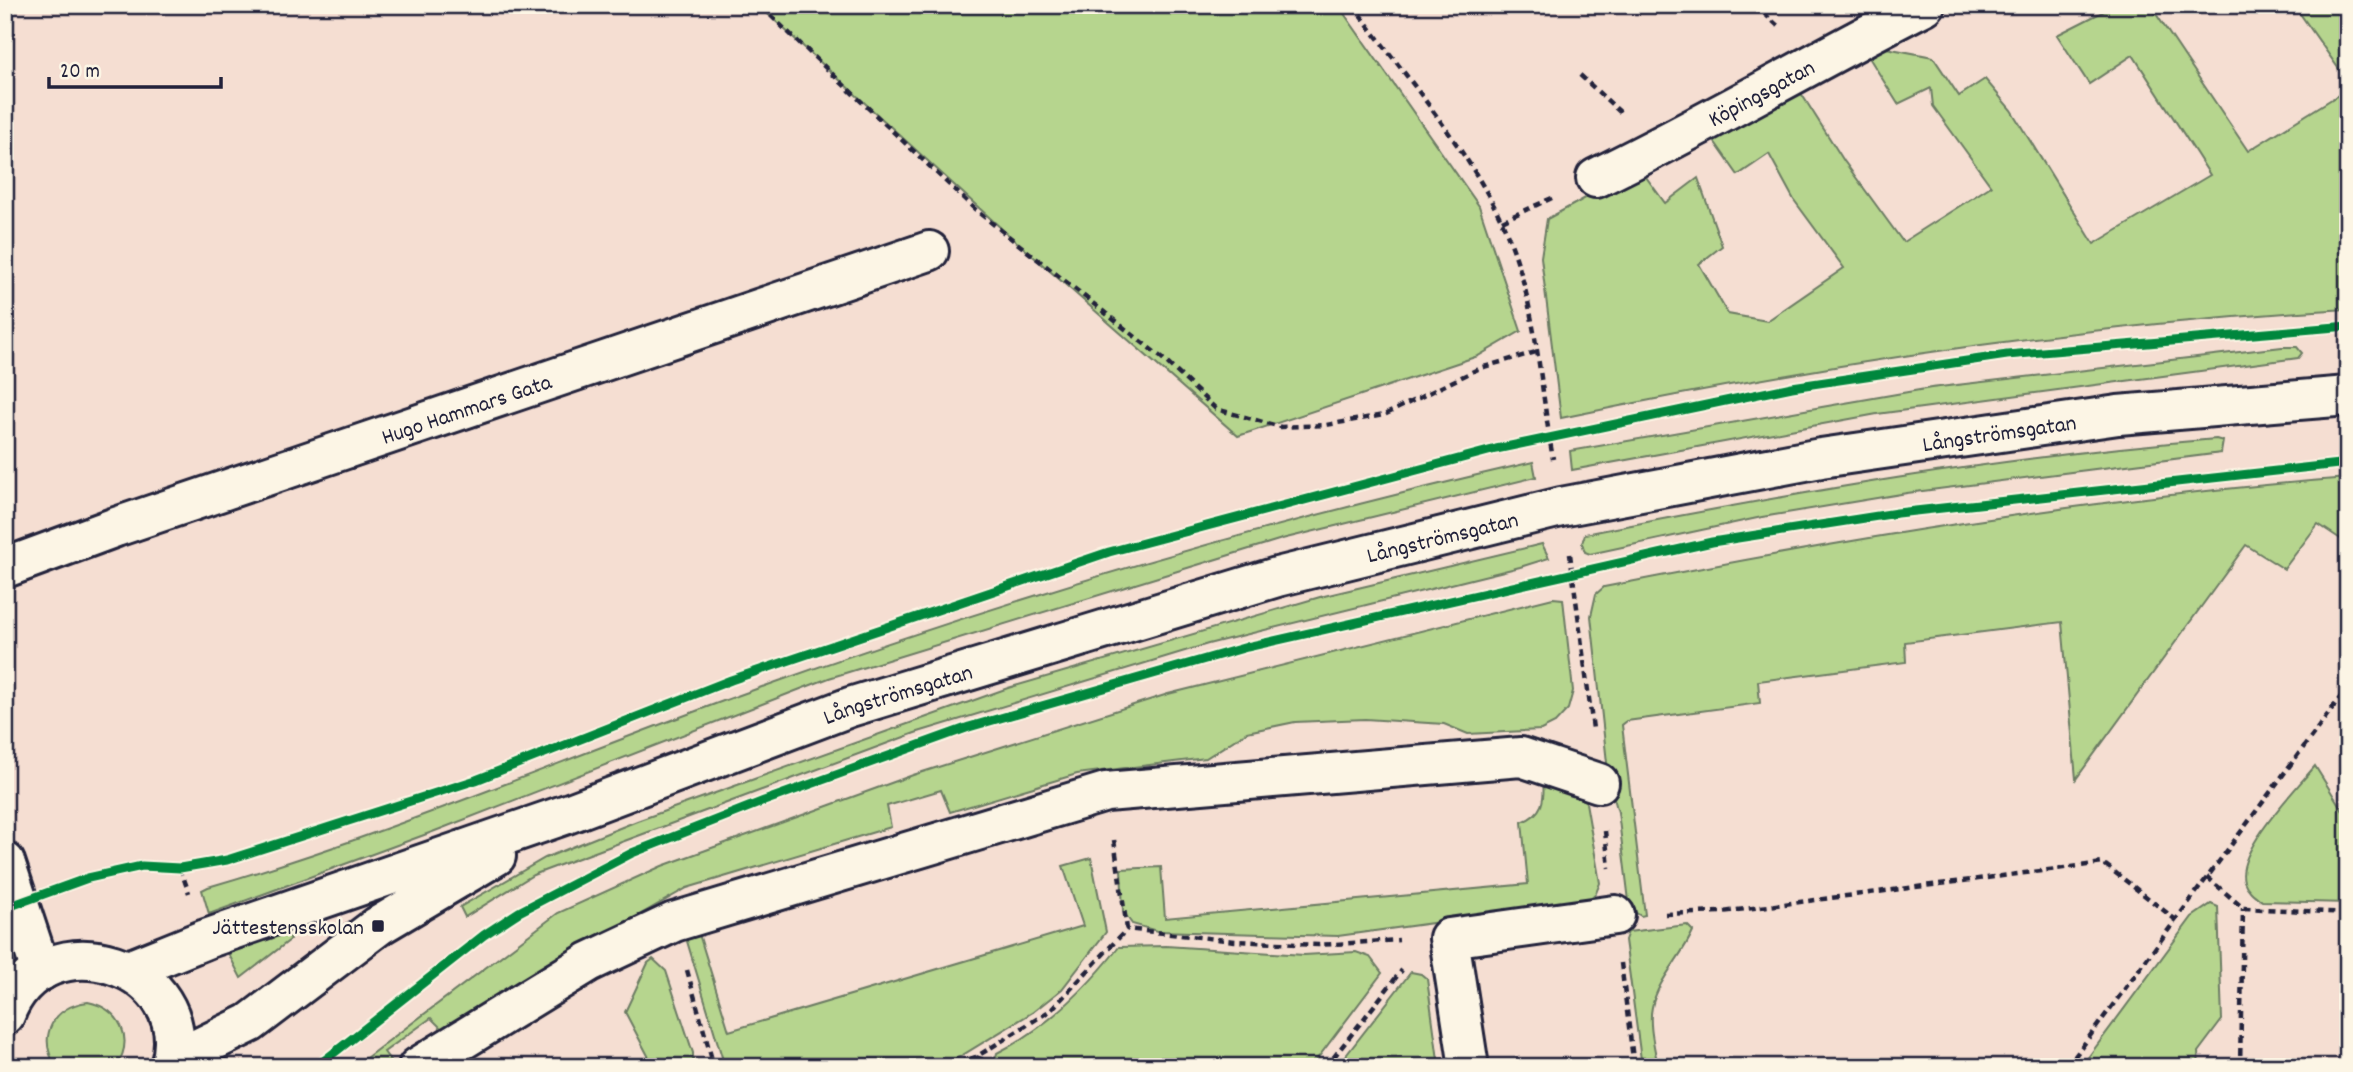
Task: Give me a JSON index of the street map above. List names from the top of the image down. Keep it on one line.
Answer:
{"streets":{"street":["Köpingsgatan","Hugo Hammars Gata","Långströmsgatan"]},"places":{"transit":["Jättestensskolan"]},"scale_bar":"20 m"}
